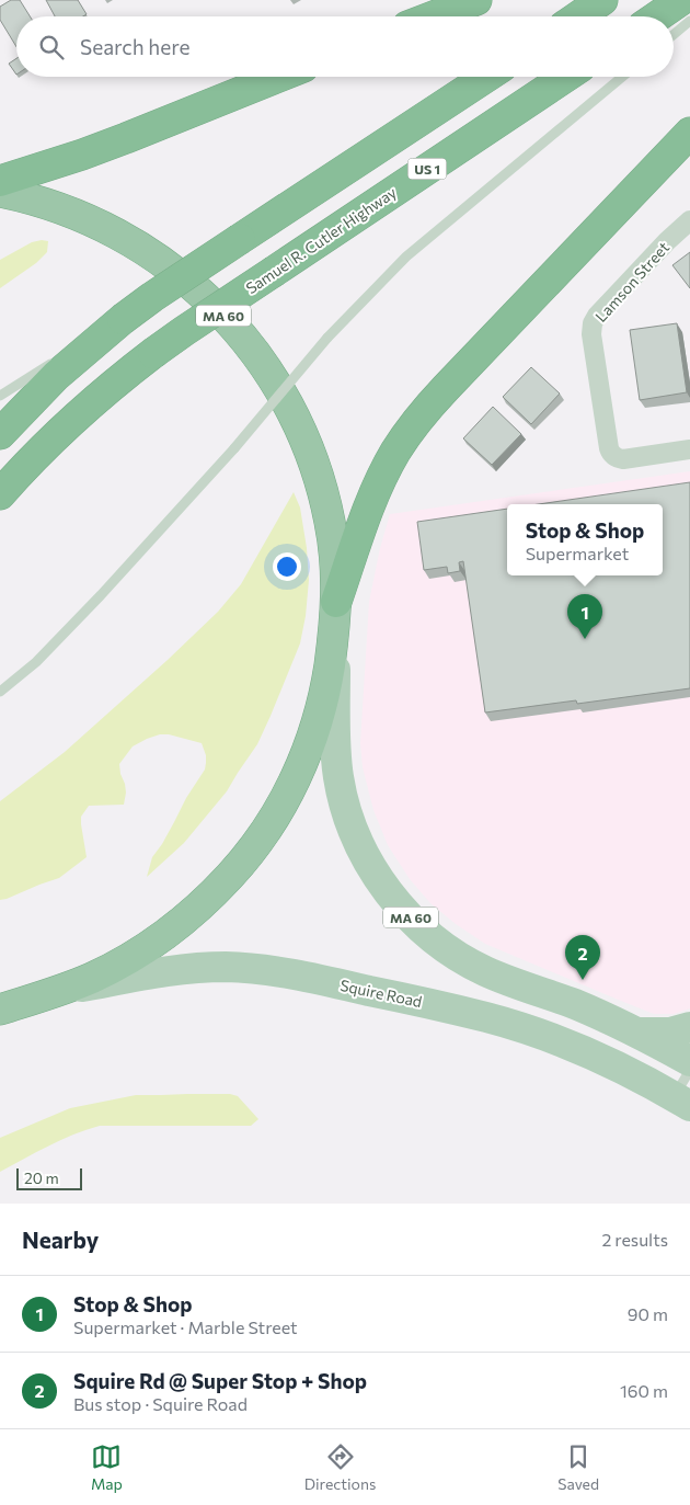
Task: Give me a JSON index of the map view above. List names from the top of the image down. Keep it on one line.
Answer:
{"streets":{"highway":["US 1","Samuel R. Cutler Highway","MA 60"],"main road":["Squire Road"],"street":["Lamson Street"]},"scale_bar":"20 m","page":{"search":"Search here","popup":["Stop & Shop","Supermarket"],"pins":["1","2"],"scale":"20 m","heading":["Nearby","2 results"],"list":[{"mark":"1","name":"Stop & Shop","note":"Supermarket · Marble Street","value":"90 m"},{"mark":"2","name":"Squire Rd @ Super Stop + Shop","note":"Bus stop · Squire Road","value":"160 m"}],"nav":["Map","Directions","Saved"]}}
